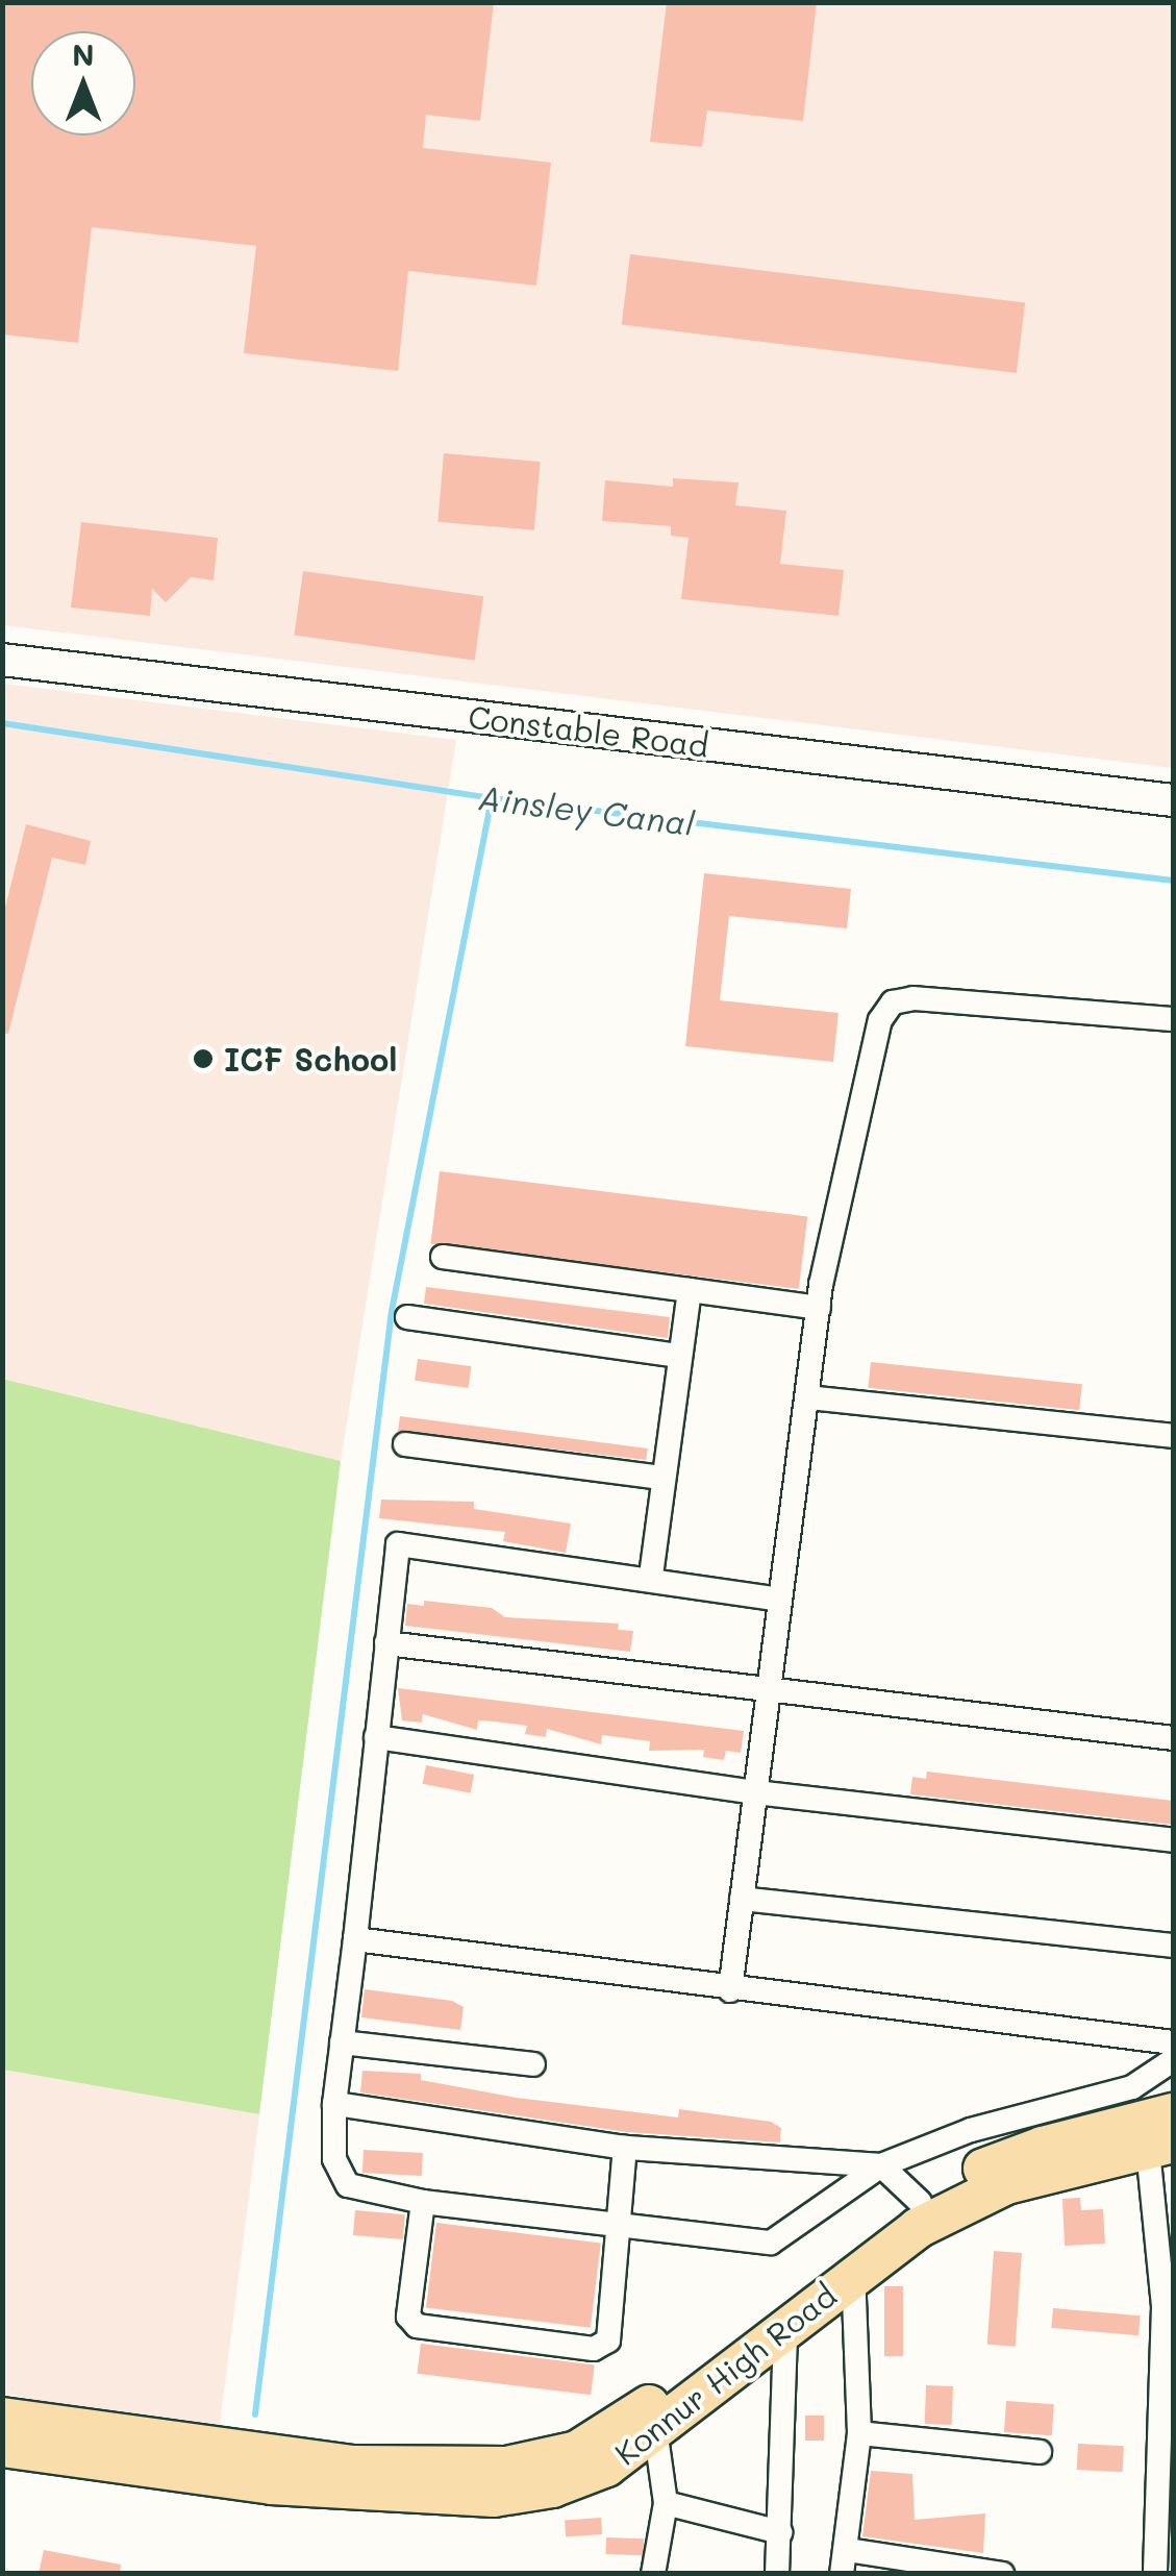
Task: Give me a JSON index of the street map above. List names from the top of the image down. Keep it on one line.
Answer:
{"streets":{"main road":["Konnur High Road"],"street":["Constable Road"]},"water":["Ainsley Canal"],"places":["ICF School"],"north":"top"}
